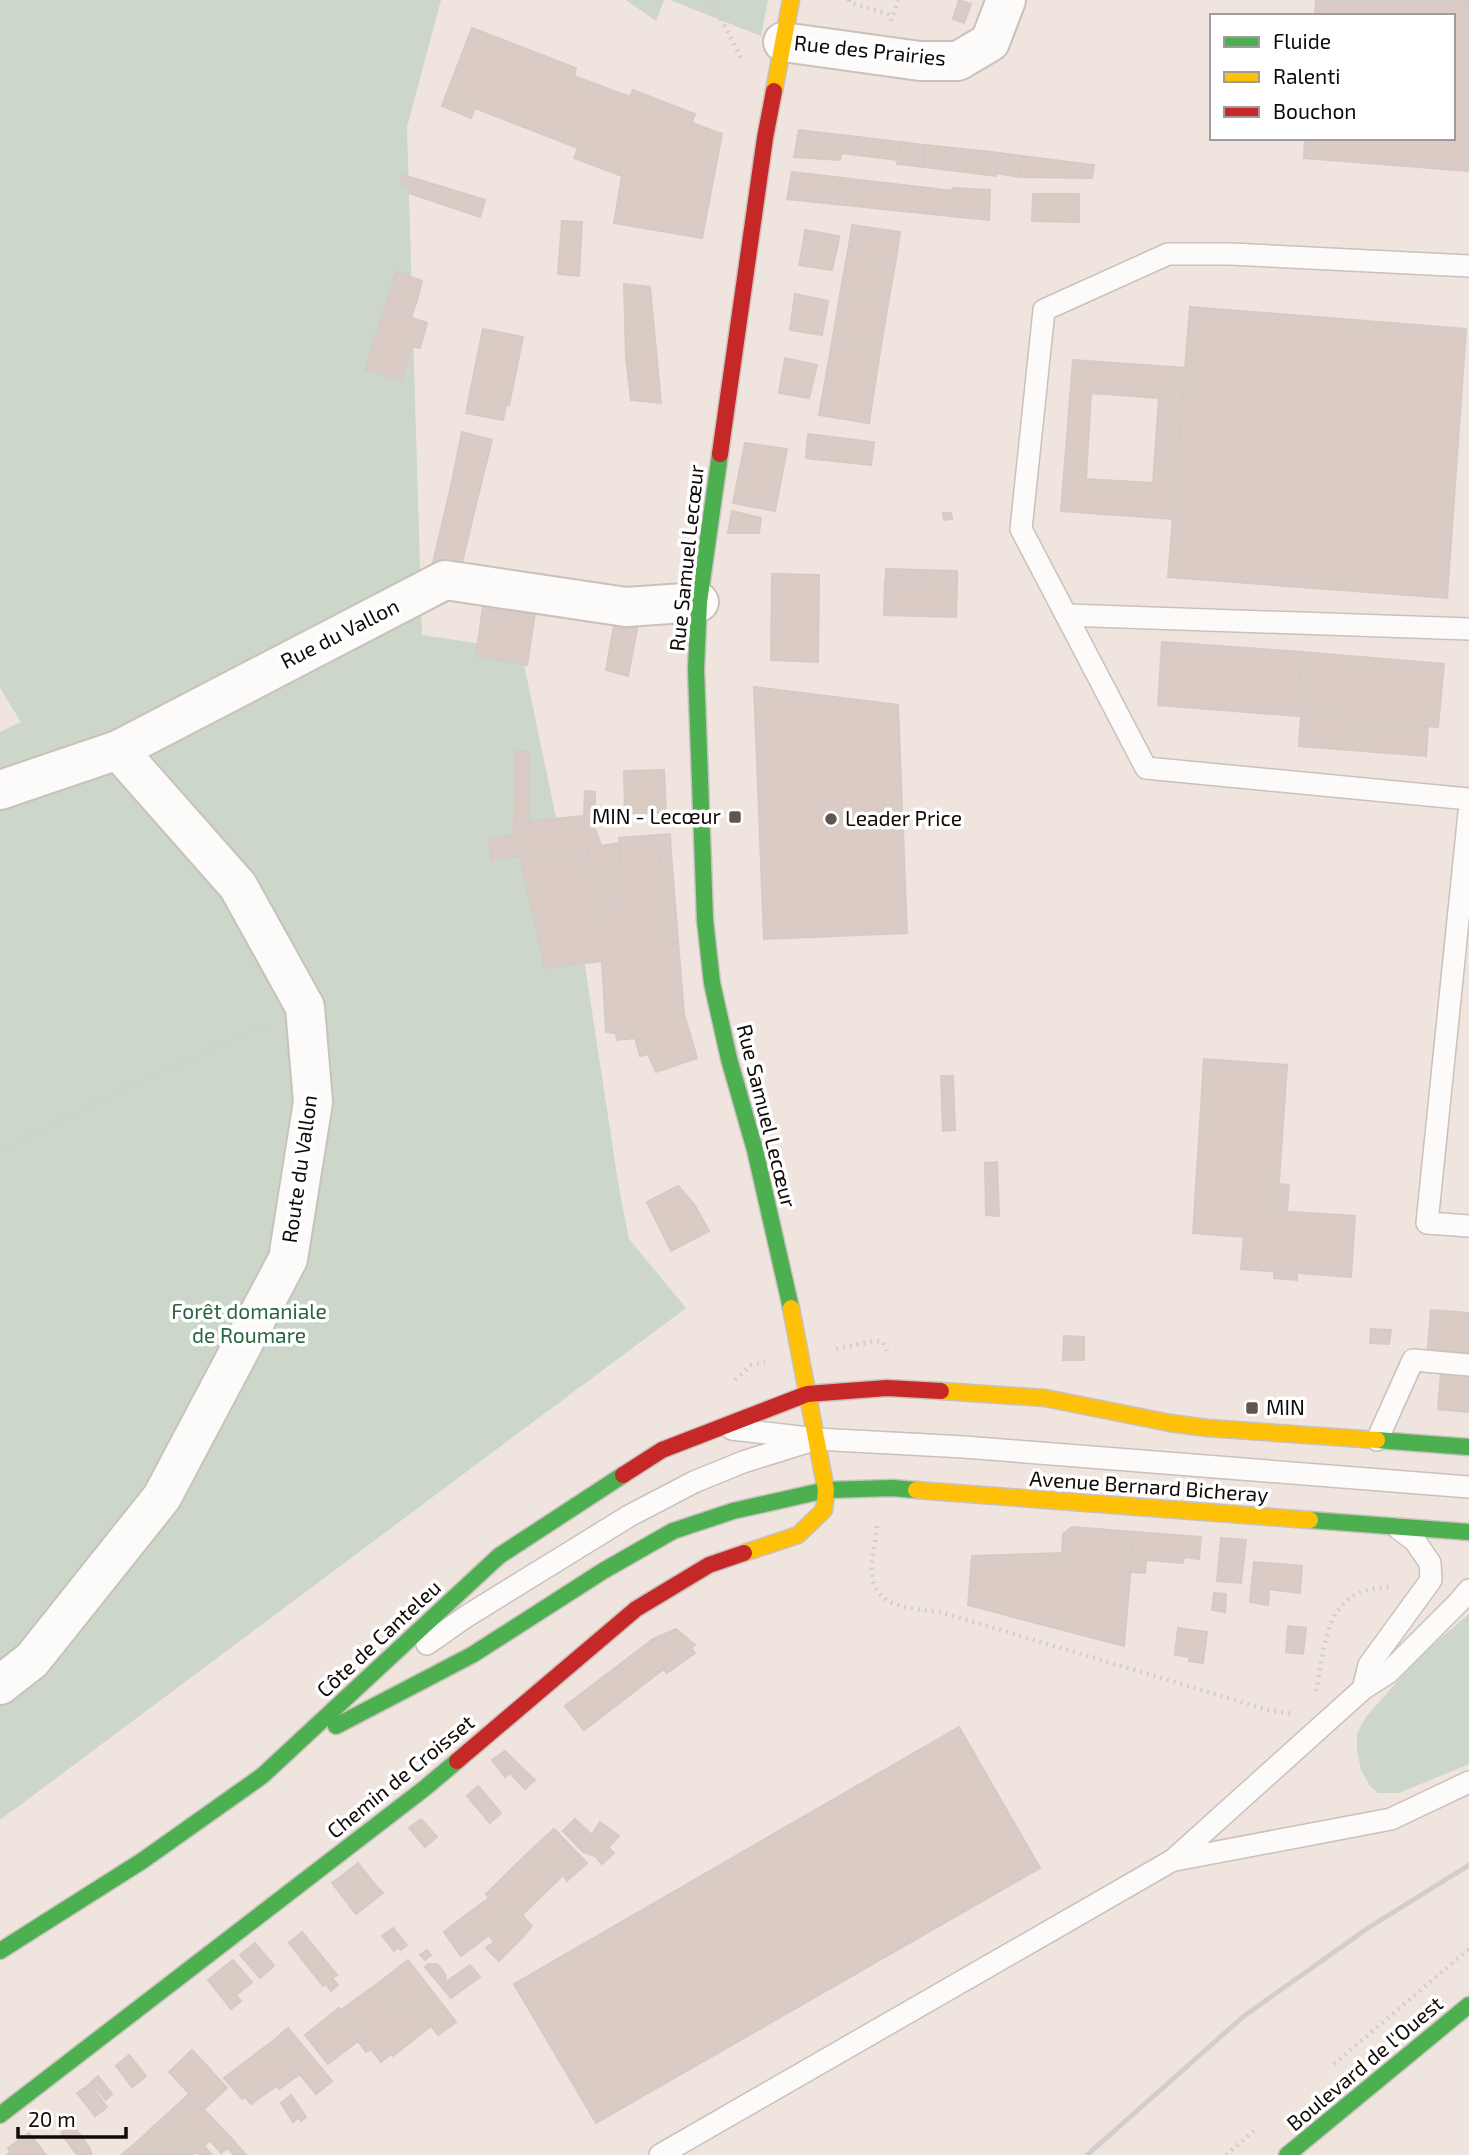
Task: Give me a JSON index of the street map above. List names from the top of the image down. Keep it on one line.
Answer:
{"streets":{"main road":["Rue Samuel Lecœur","Avenue Bernard Bicheray","Côte de Canteleu","Chemin de Croisset","Boulevard de l'Ouest"],"street":["Rue des Prairies","Rue du Vallon","Route du Vallon"]},"crossings":[["Rue des Prairies","Rue Samuel Lecœur"],["Rue Samuel Lecœur","Rue du Vallon"],["Rue Samuel Lecœur","Avenue Bernard Bicheray"],["Rue Samuel Lecœur","Côte de Canteleu"],["Rue Samuel Lecœur","Chemin de Croisset"],["Rue du Vallon","Route du Vallon"],["Avenue Bernard Bicheray","Côte de Canteleu"],["Avenue Bernard Bicheray","Chemin de Croisset"],["Côte de Canteleu","Chemin de Croisset"]],"parks":["Forêt domaniale de Roumare"],"places":{"transit":["MIN - Lecœur","MIN"],"other":["Leader Price"]},"legend":["Fluide","Ralenti","Bouchon"],"scale_bar":"20 m"}
